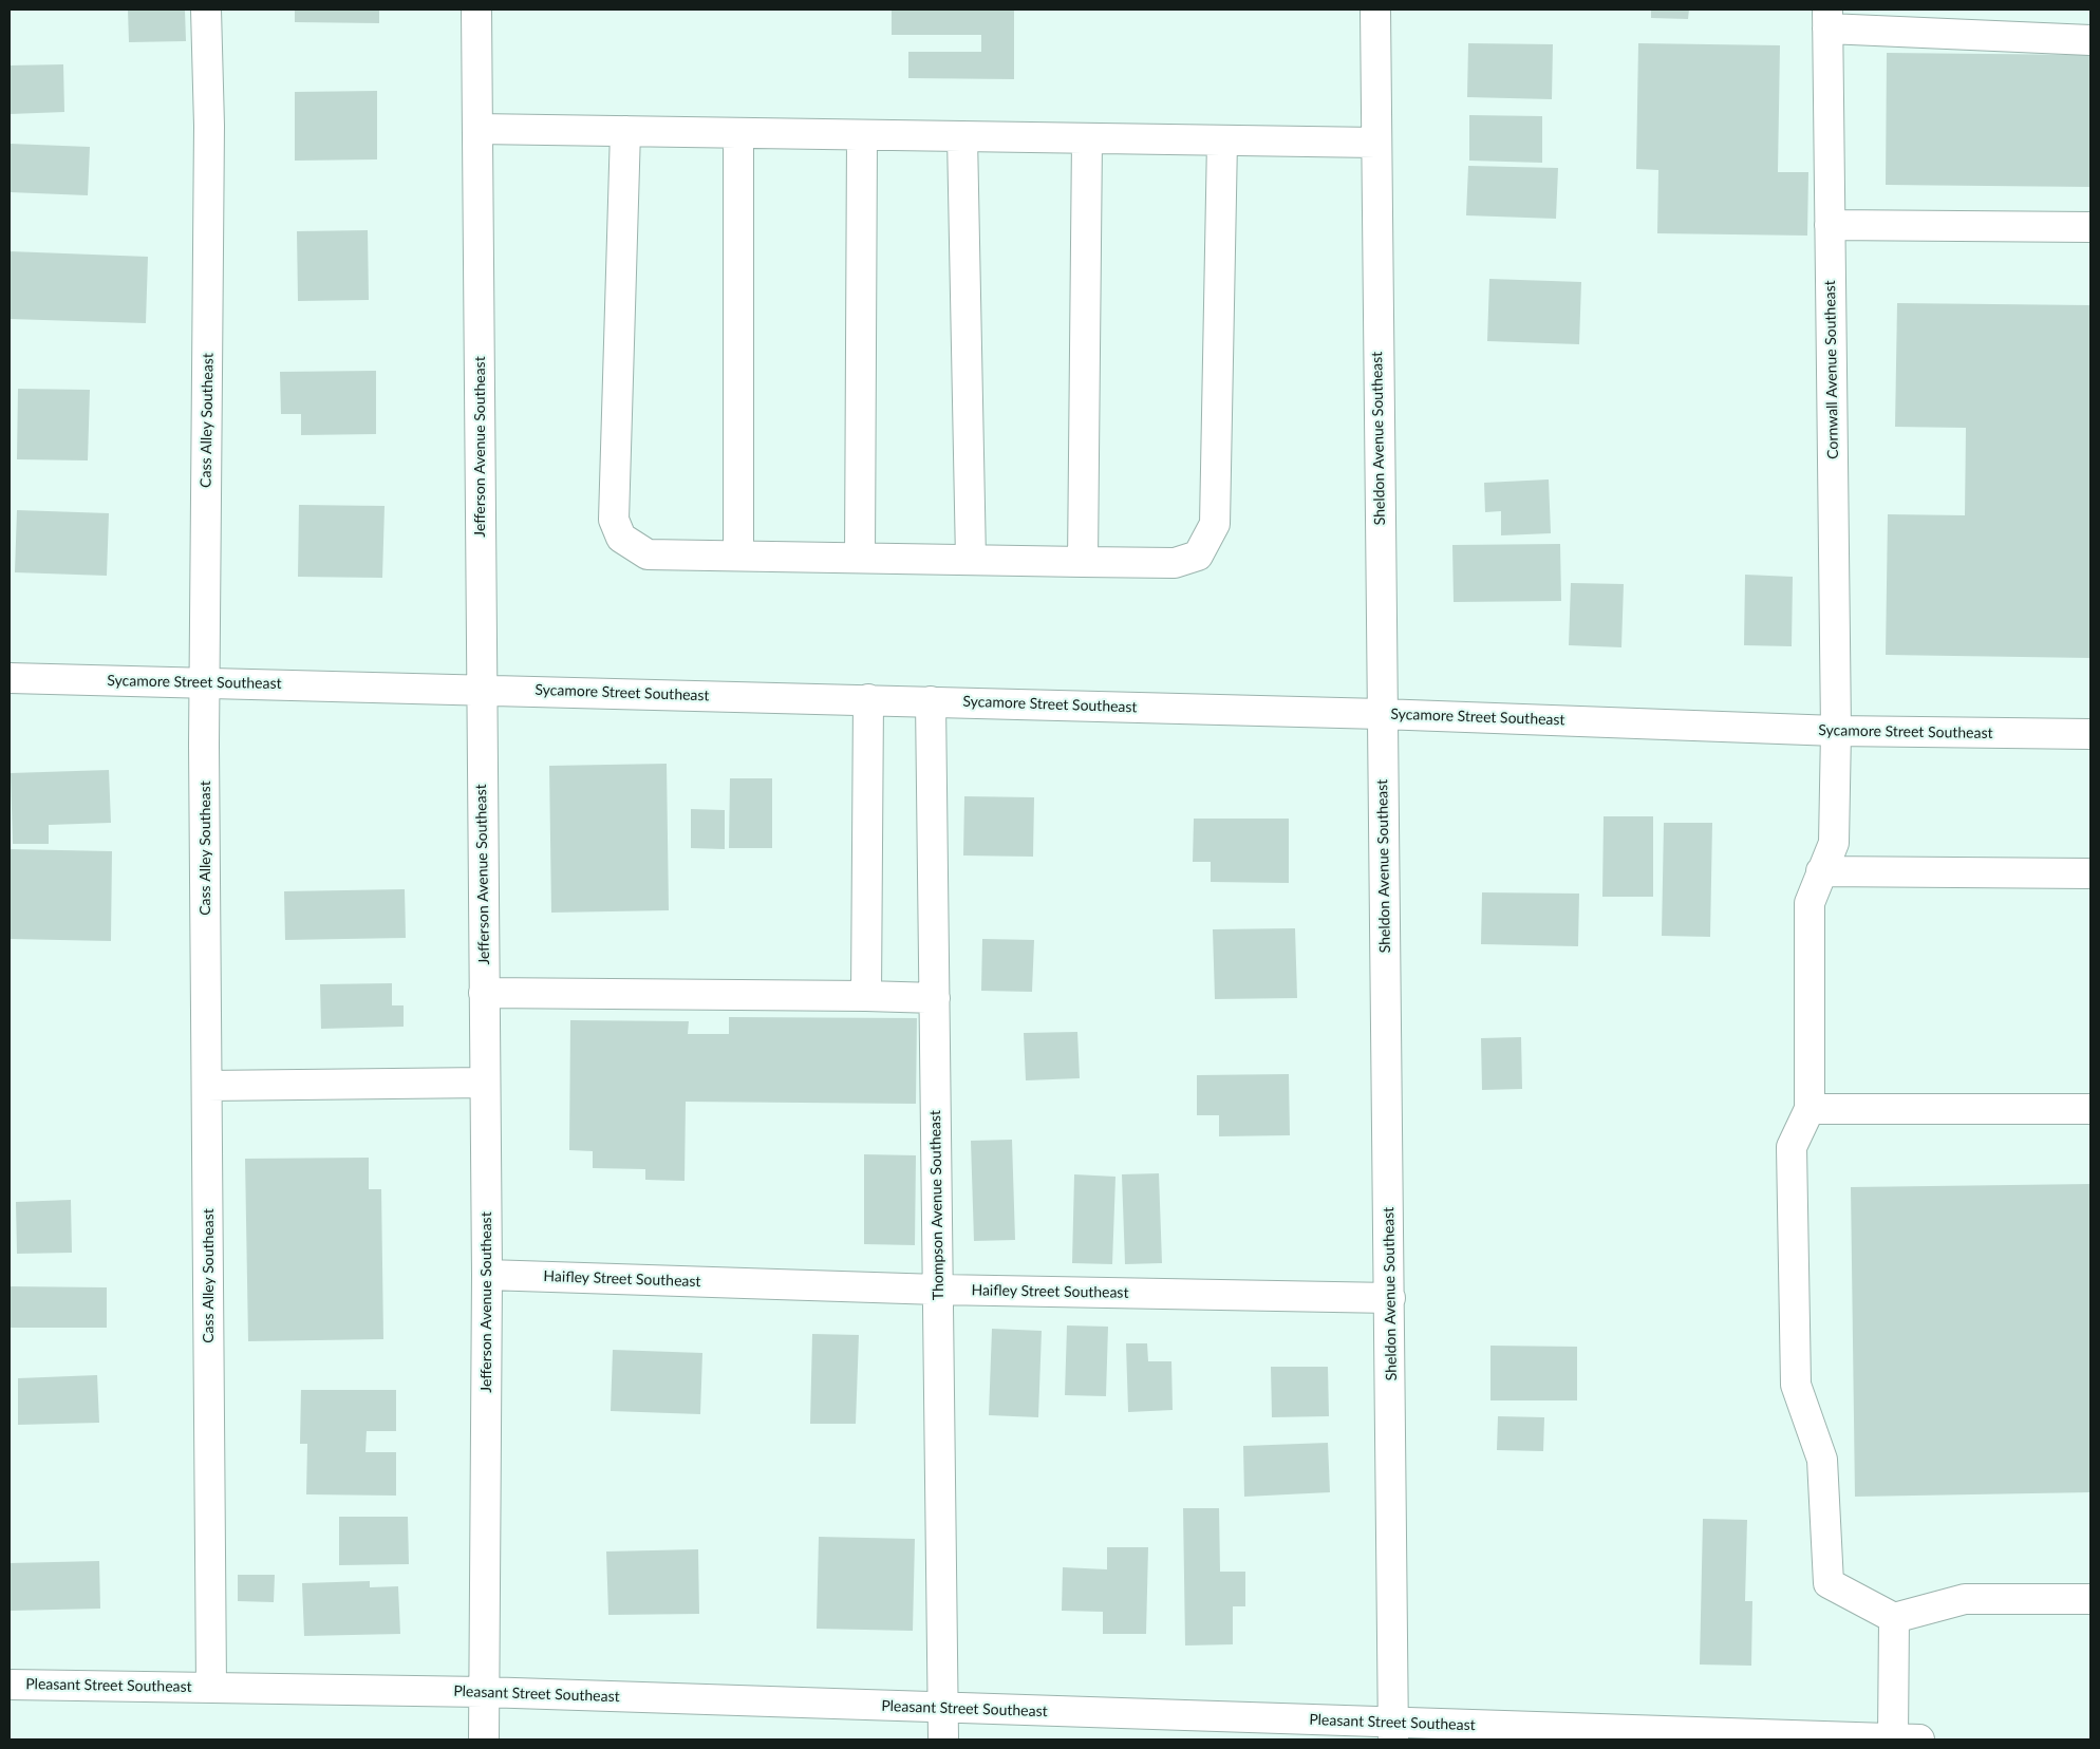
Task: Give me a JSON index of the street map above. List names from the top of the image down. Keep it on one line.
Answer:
{"streets":{"street":["Cornwall Avenue Southeast","Cass Alley Southeast","Sheldon Avenue Southeast","Jefferson Avenue Southeast","Sycamore Street Southeast","Thompson Avenue Southeast","Haifley Street Southeast","Pleasant Street Southeast"]},"crossings":[["Cornwall Avenue Southeast","Sycamore Street Southeast"],["Cass Alley Southeast","Sycamore Street Southeast"],["Cass Alley Southeast","Pleasant Street Southeast"],["Sheldon Avenue Southeast","Sycamore Street Southeast"],["Sheldon Avenue Southeast","Haifley Street Southeast"],["Sheldon Avenue Southeast","Pleasant Street Southeast"],["Jefferson Avenue Southeast","Sycamore Street Southeast"],["Jefferson Avenue Southeast","Haifley Street Southeast"],["Jefferson Avenue Southeast","Pleasant Street Southeast"],["Sycamore Street Southeast","Thompson Avenue Southeast"],["Thompson Avenue Southeast","Haifley Street Southeast"],["Thompson Avenue Southeast","Pleasant Street Southeast"]]}
